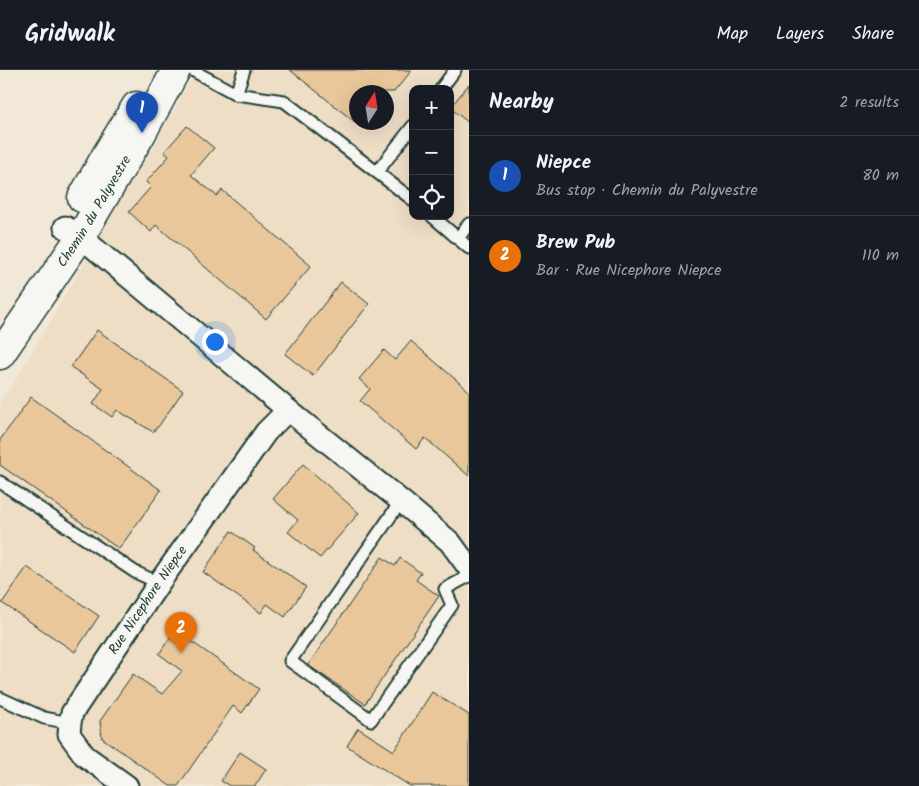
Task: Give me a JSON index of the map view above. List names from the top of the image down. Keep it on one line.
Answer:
{"streets":{"street":["Chemin du Palyvestre","Rue Nicephore Niepce"]},"north":"top","page":{"header":"Gridwalk","nav":["Map","Layers","Share"],"heading":["Nearby","2 results"],"map_buttons":["+","−"],"pins":["1","2"],"list":[{"mark":"1","name":"Niepce","note":"Bus stop · Chemin du Palyvestre","value":"80 m"},{"mark":"2","name":"Brew Pub","note":"Bar · Rue Nicephore Niepce","value":"110 m"}]}}
